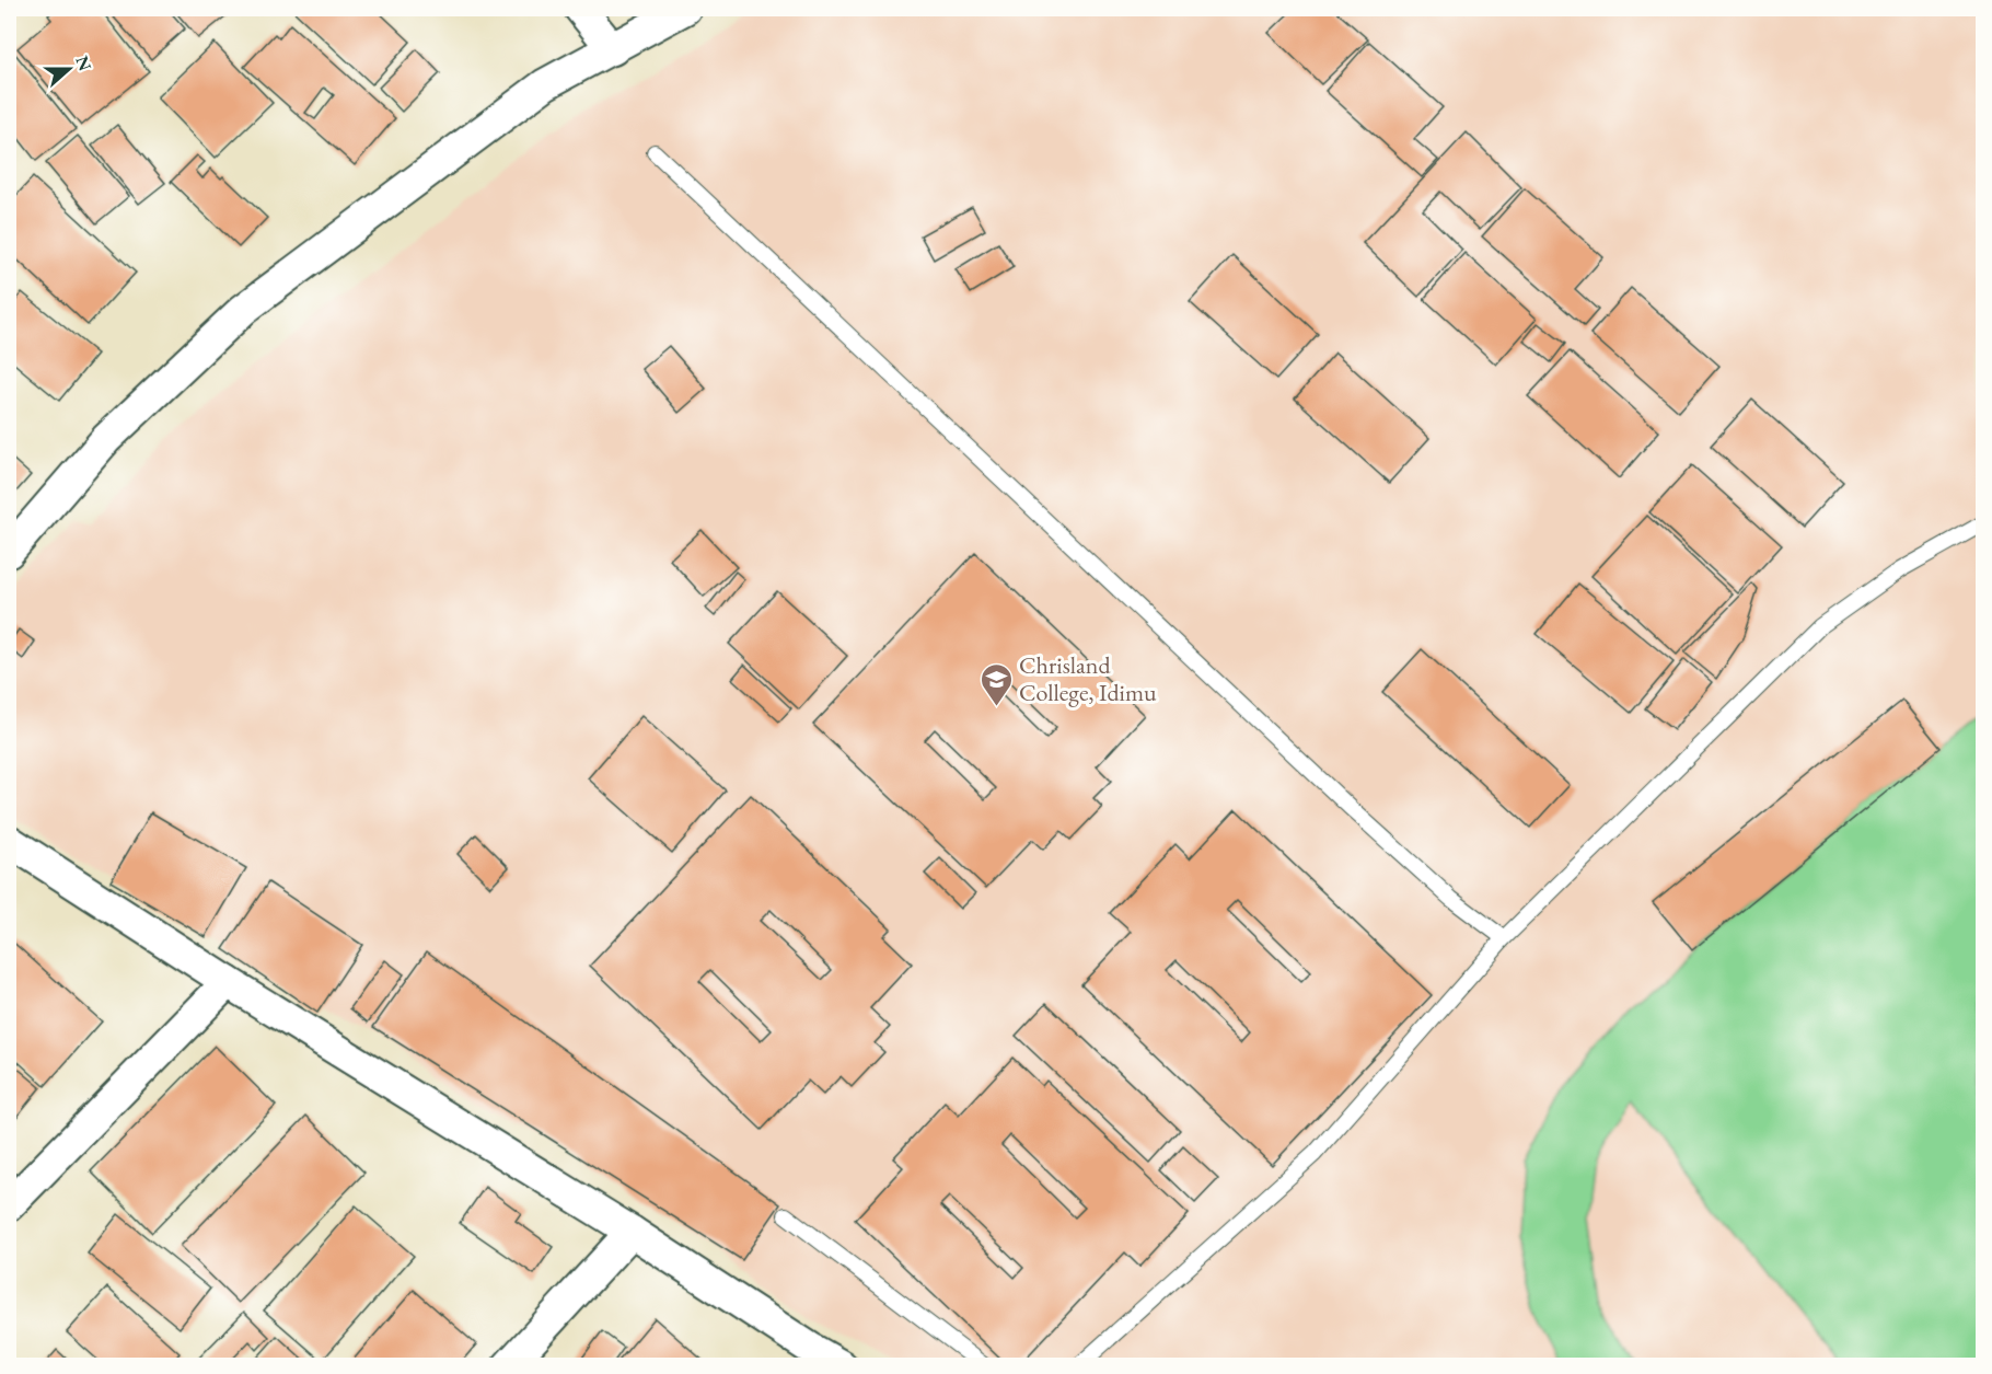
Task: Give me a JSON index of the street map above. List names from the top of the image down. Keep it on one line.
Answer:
{"places":{"school or university":["Chrisland College, Idimu"]},"north":"right"}
